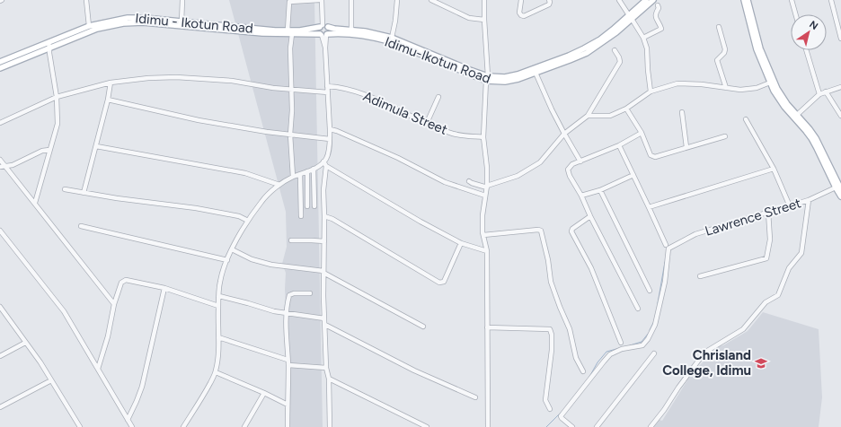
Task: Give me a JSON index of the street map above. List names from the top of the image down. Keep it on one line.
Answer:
{"streets":{"main road":["Idimu - Ikotun Road","Idimu-Ikotun Road"],"street":["Adimula Street","Lawrence Street"]},"crossings":[["Idimu - Ikotun Road","Idimu-Ikotun Road"]],"places":{"school or university":["Chrisland College, Idimu"]},"north":"top right"}
